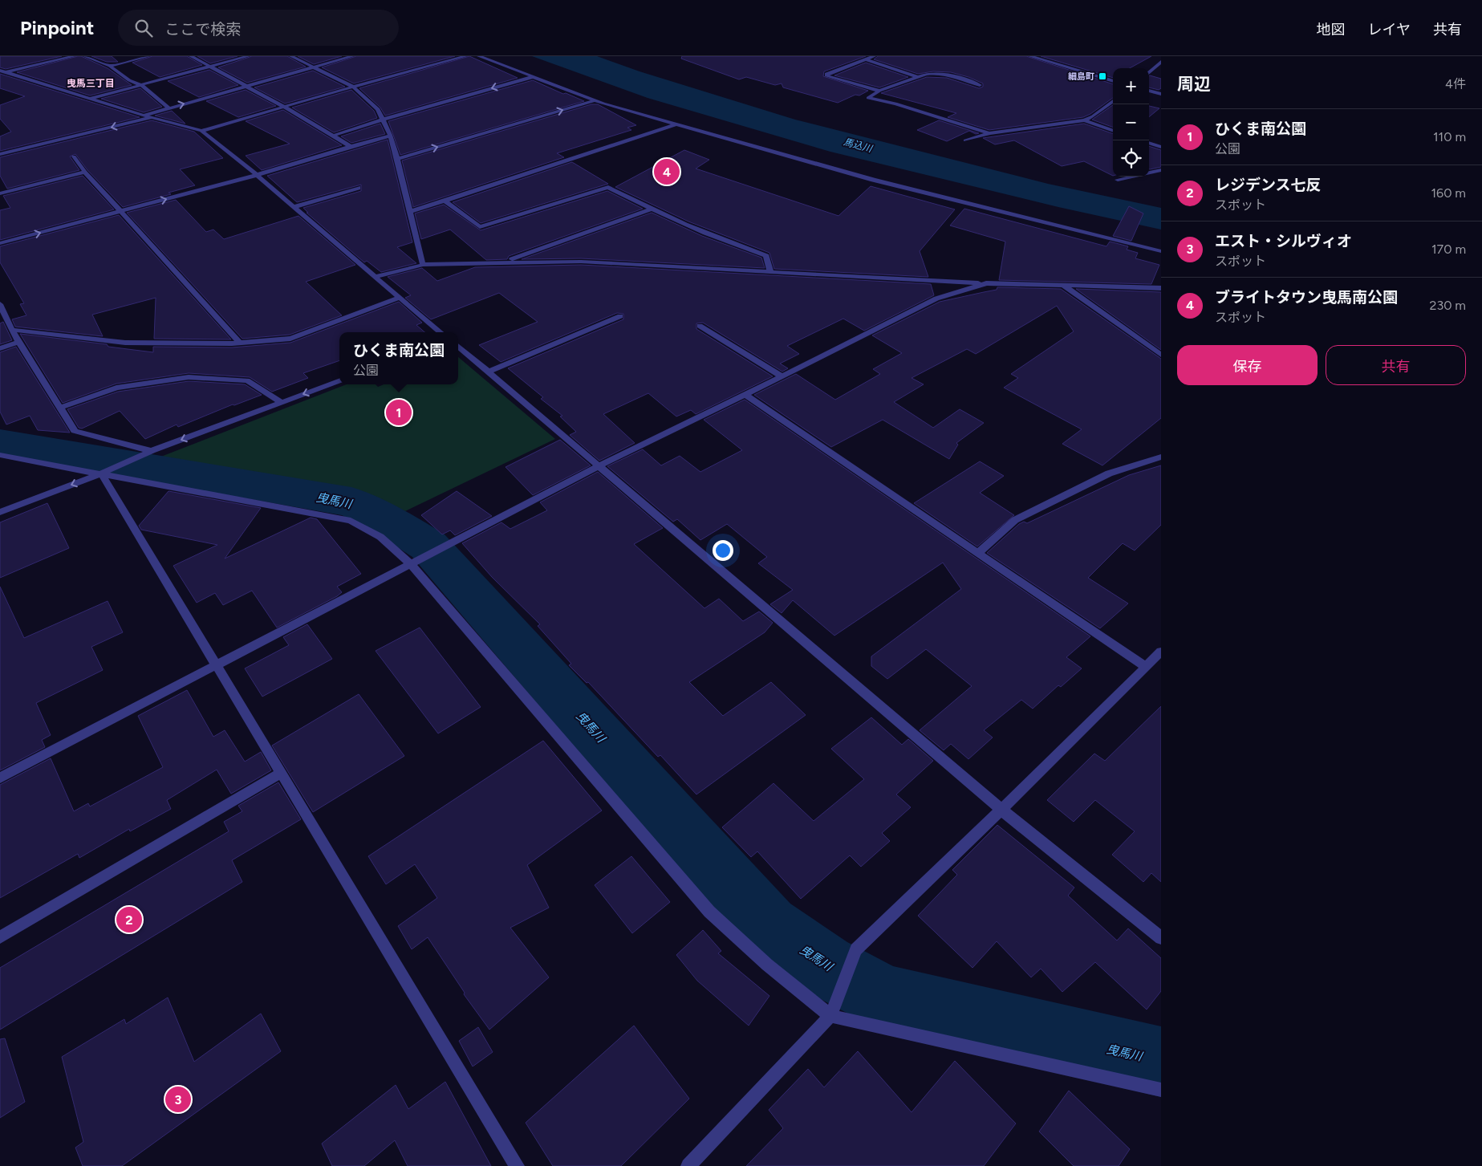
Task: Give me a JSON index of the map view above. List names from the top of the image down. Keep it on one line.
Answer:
{"districts":["曳馬三丁目"],"water":["馬込川","曳馬川"],"places":{"transit":["細島町"]},"page":{"header":"Pinpoint","search":"ここで検索","nav":["地図","レイヤ","共有"],"heading":["周辺","4件"],"map_buttons":["+","−"],"list":[{"mark":"1","name":"ひくま南公園","note":"公園","value":"110 m"},{"mark":"2","name":"レジデンス七反","note":"スポット","value":"160 m"},{"mark":"3","name":"エスト・シルヴィオ","note":"スポット","value":"170 m"},{"mark":"4","name":"ブライトタウン曳馬南公園","note":"スポット","value":"230 m"}],"pins":["4","1","2","3"],"popup":["ひくま南公園","公園"],"buttons":["保存","共有"]}}
